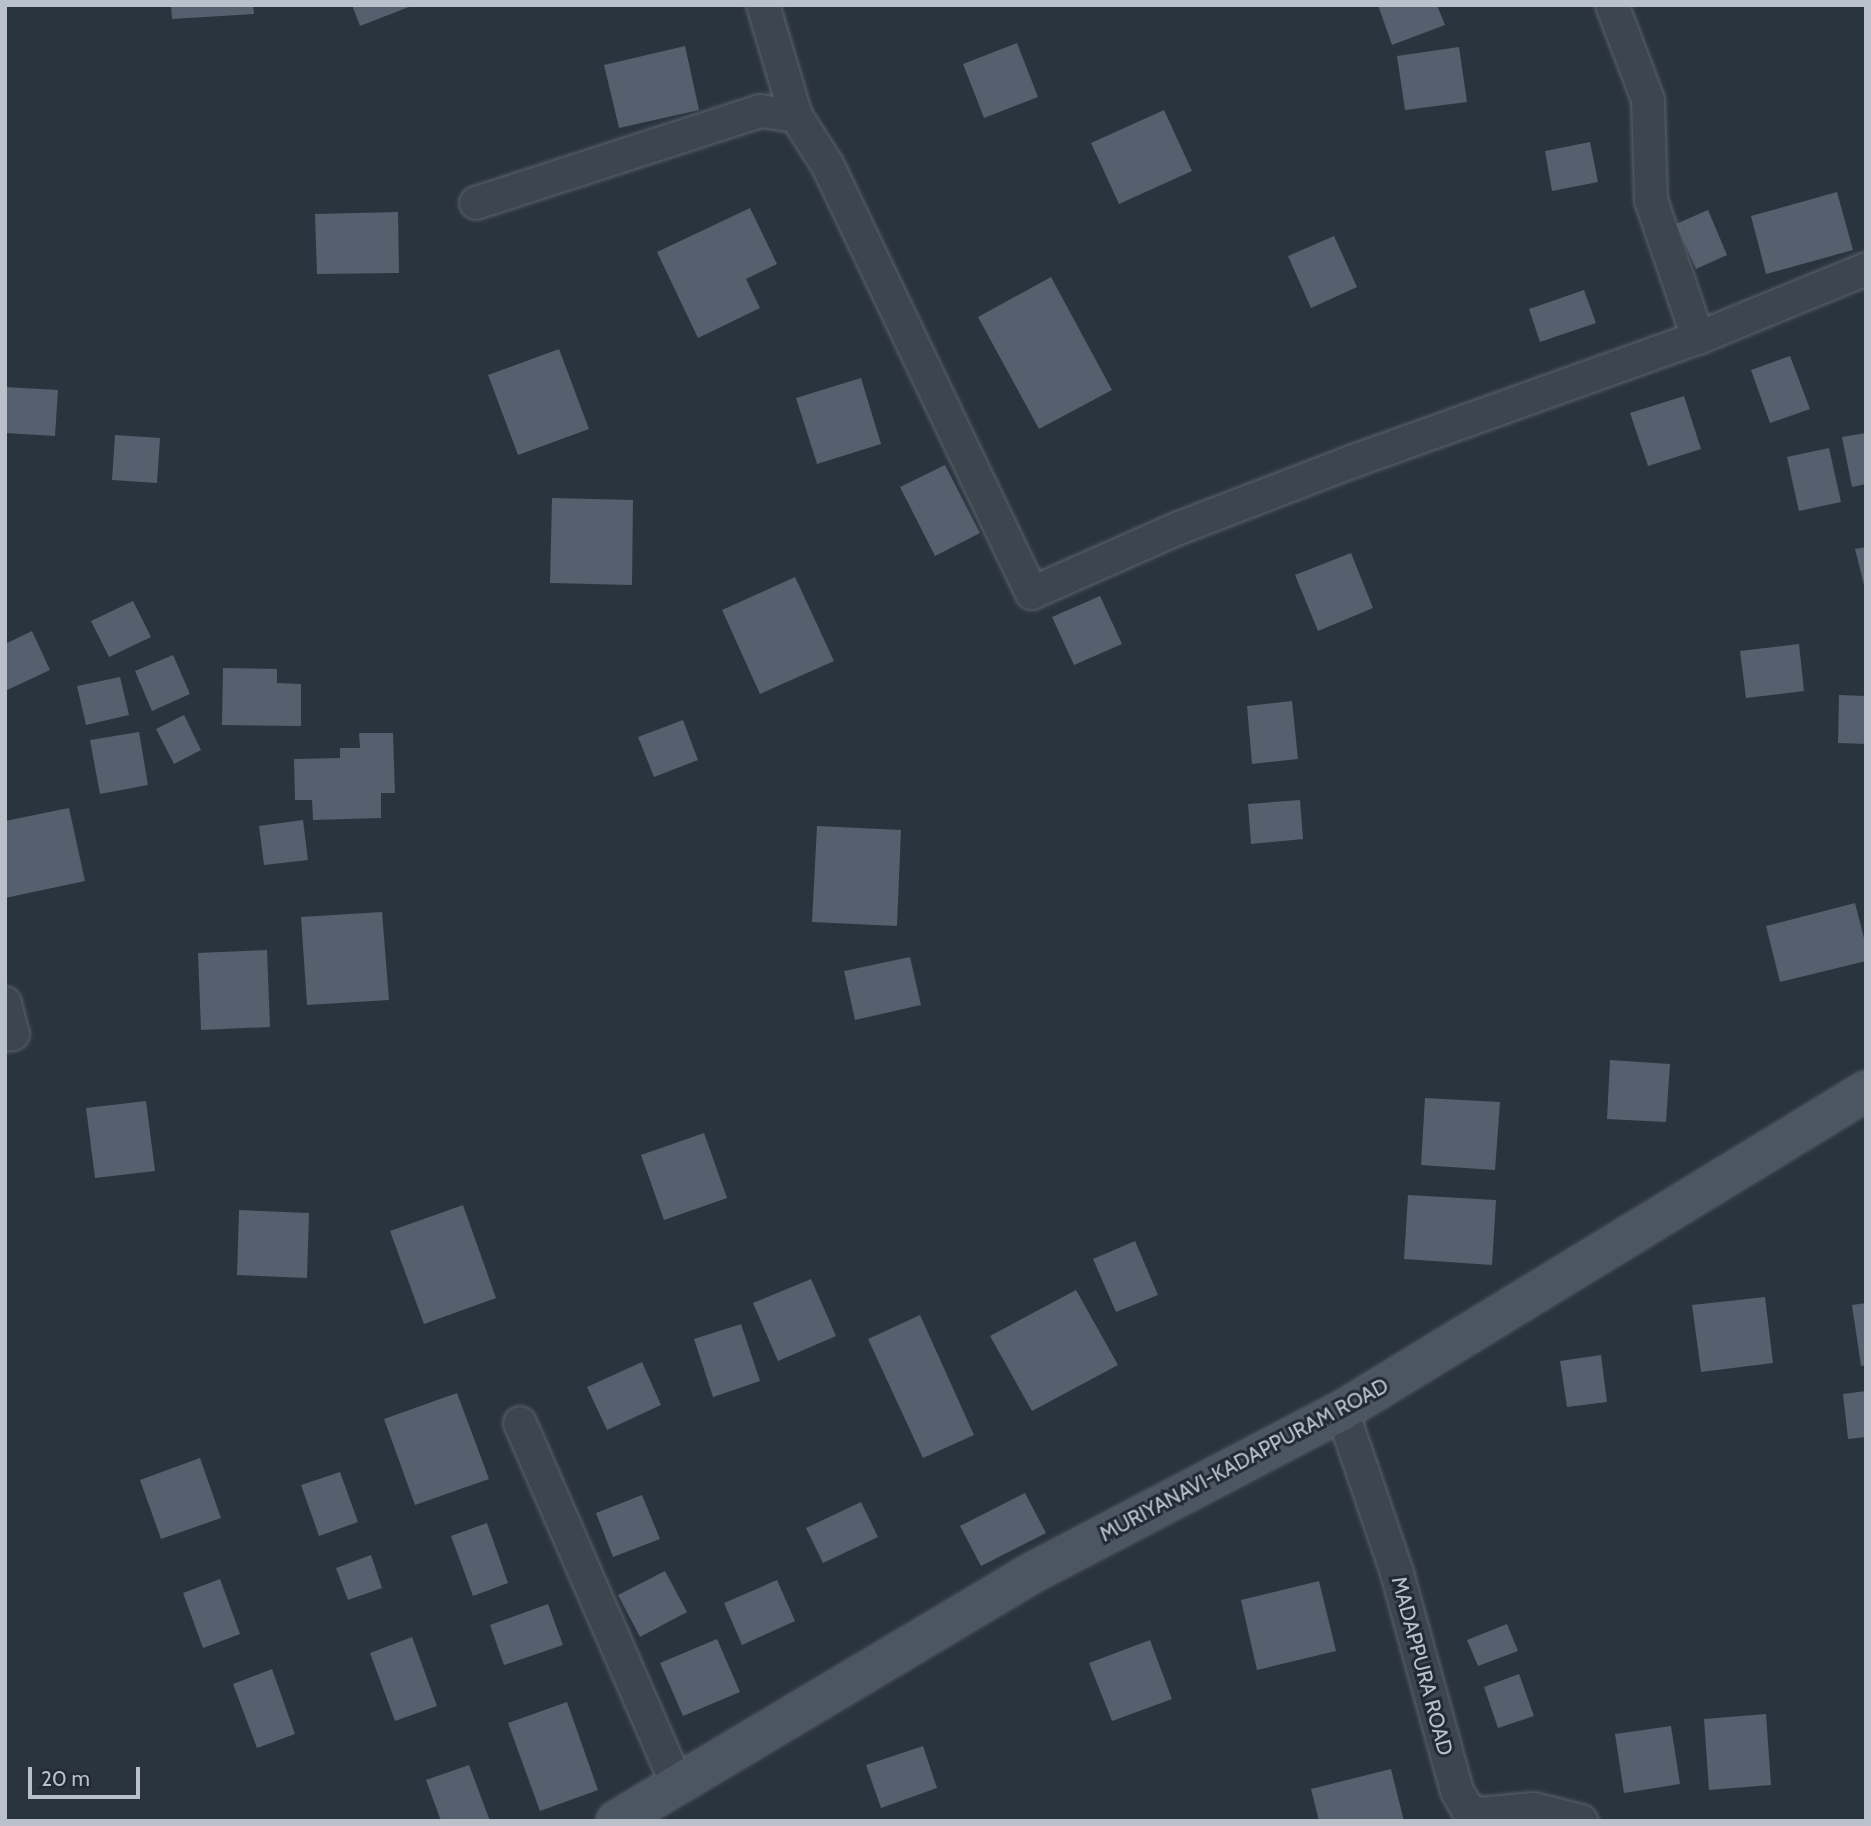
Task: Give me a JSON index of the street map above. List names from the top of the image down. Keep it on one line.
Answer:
{"streets":{"street":["MURIYANAVI-KADAPPURAM ROAD","MADAPPURA ROAD"]},"crossings":[["MURIYANAVI-KADAPPURAM ROAD","MADAPPURA ROAD"]],"scale_bar":"20 m"}
